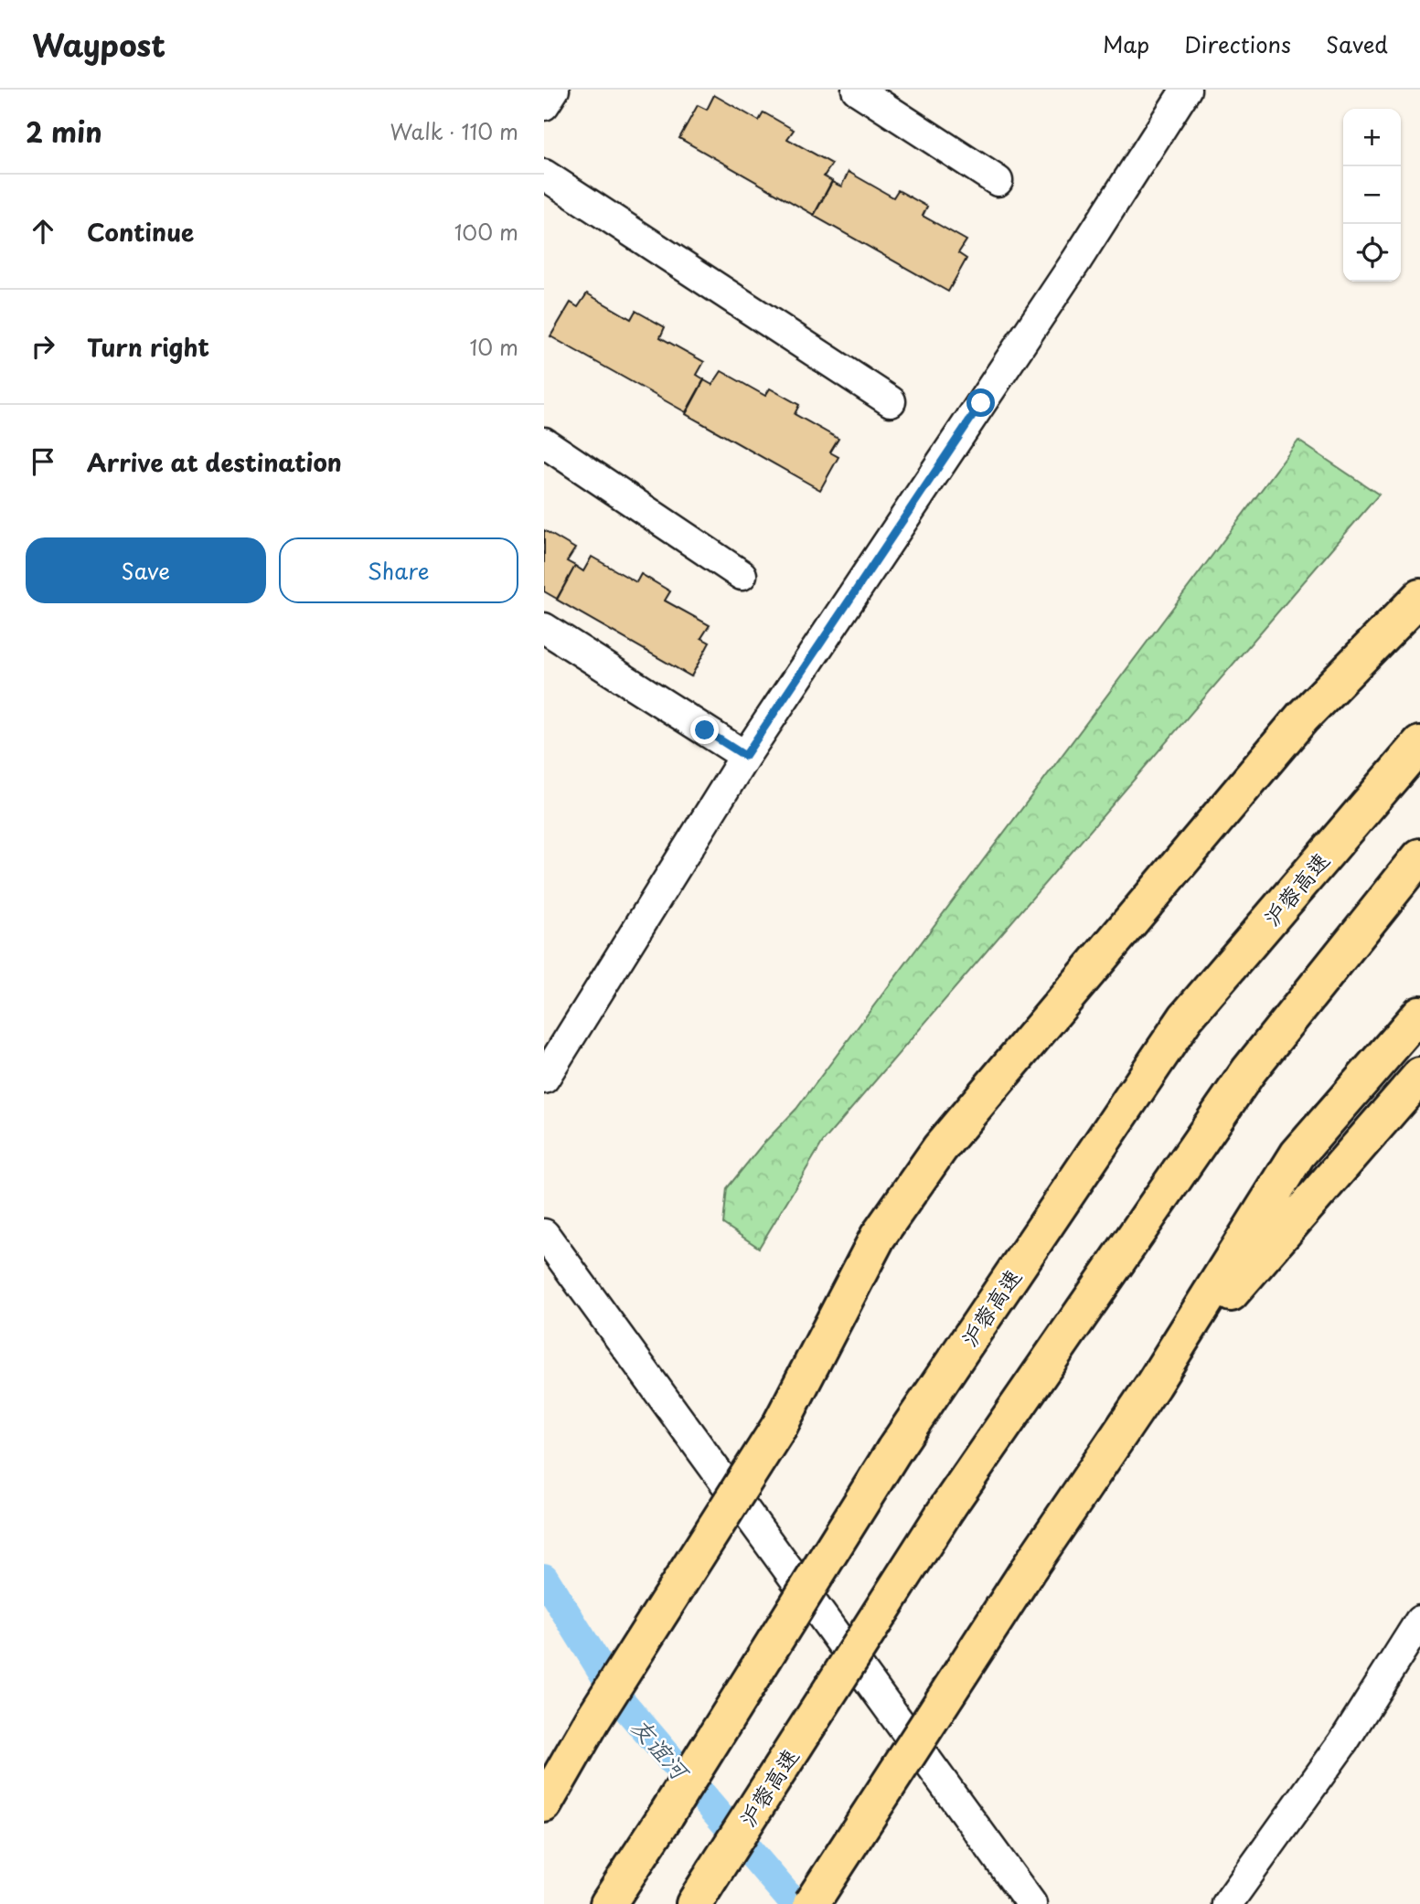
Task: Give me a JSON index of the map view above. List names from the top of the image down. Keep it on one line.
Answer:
{"streets":{"highway":["沪蓉高速"]},"water":["友谊河"],"page":{"header":"Waypost","nav":["Map","Directions","Saved"],"heading":["2 min","Walk · 110 m"],"map_buttons":["+","−"],"list":[["Continue","100 m"],["Turn right","10 m"],"Arrive at destination"],"buttons":["Save","Share"]}}
